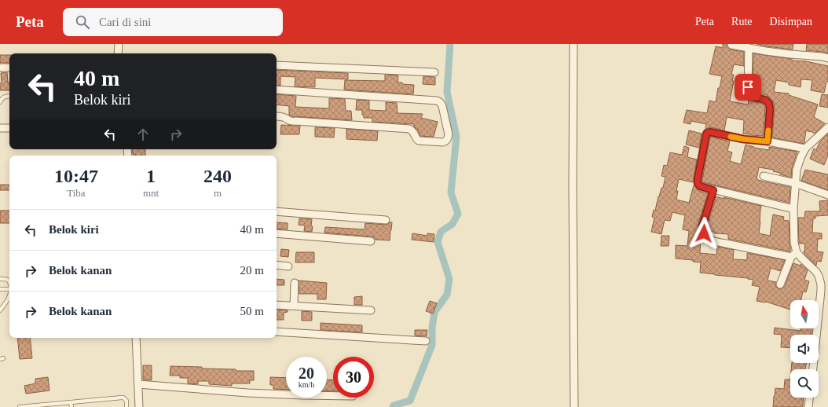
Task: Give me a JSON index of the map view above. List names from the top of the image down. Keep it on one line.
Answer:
{"north":"top","page":{"header":"Peta","search":"Cari di sini","nav":["Peta","Rute","Disimpan"],"turn":["40 m","Belok kiri"],"eta":["10:47","Tiba","1","mnt","240","m"],"list":[{"name":"Belok kiri","value":"40 m"},{"name":"Belok kanan","value":"20 m"},{"name":"Belok kanan","value":"50 m"}],"speed":"20 km/h","limit":"30"}}
